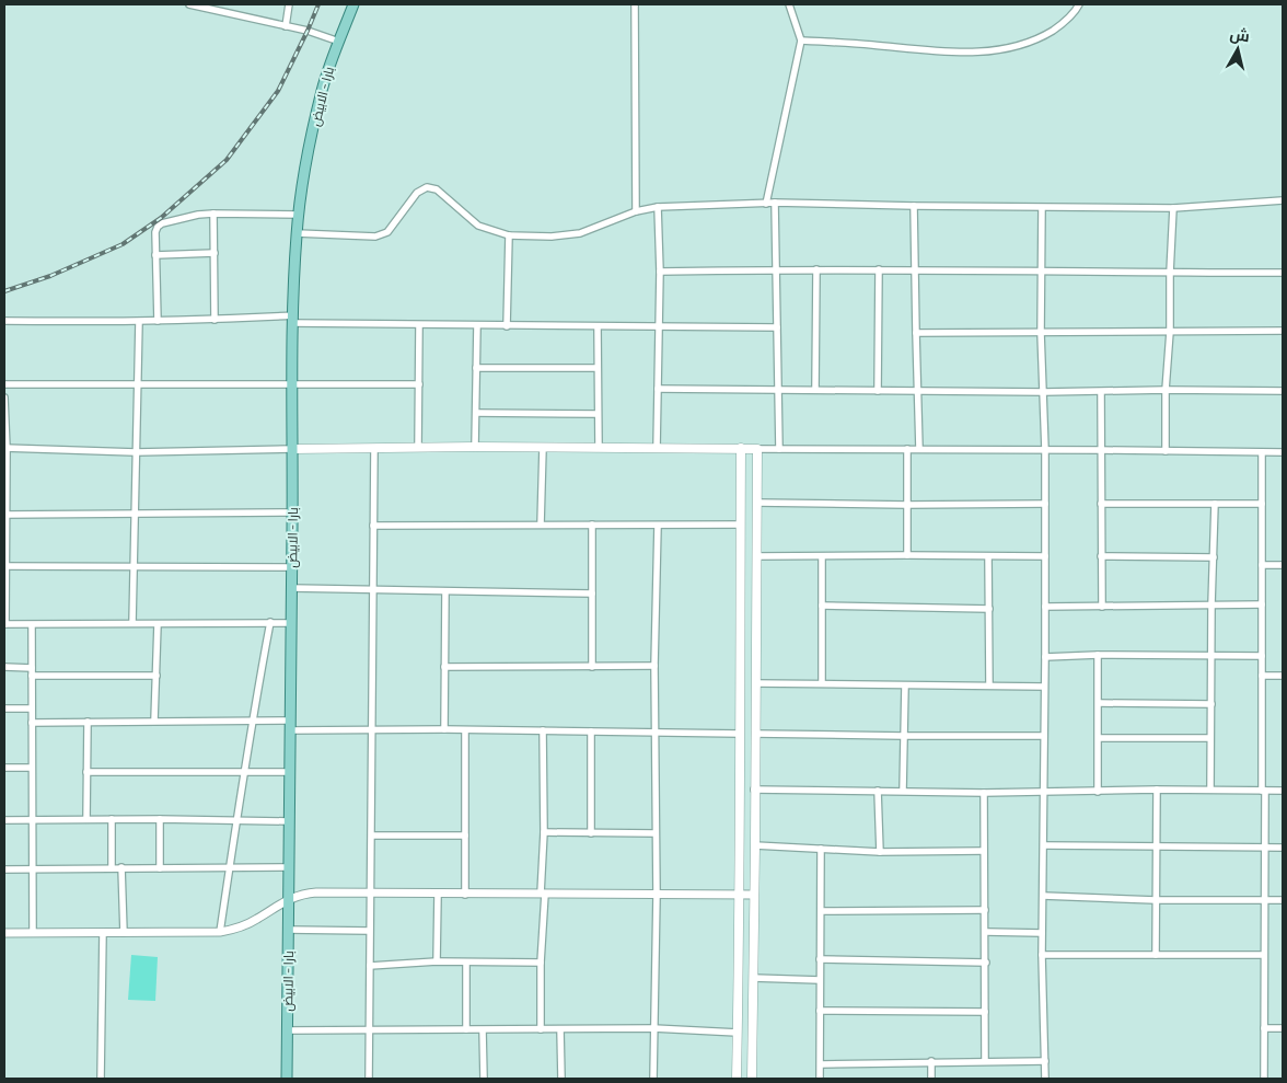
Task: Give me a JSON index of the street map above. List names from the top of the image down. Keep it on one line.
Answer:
{"streets":{"main road":["بارا - الابيض"]},"north":"top"}
